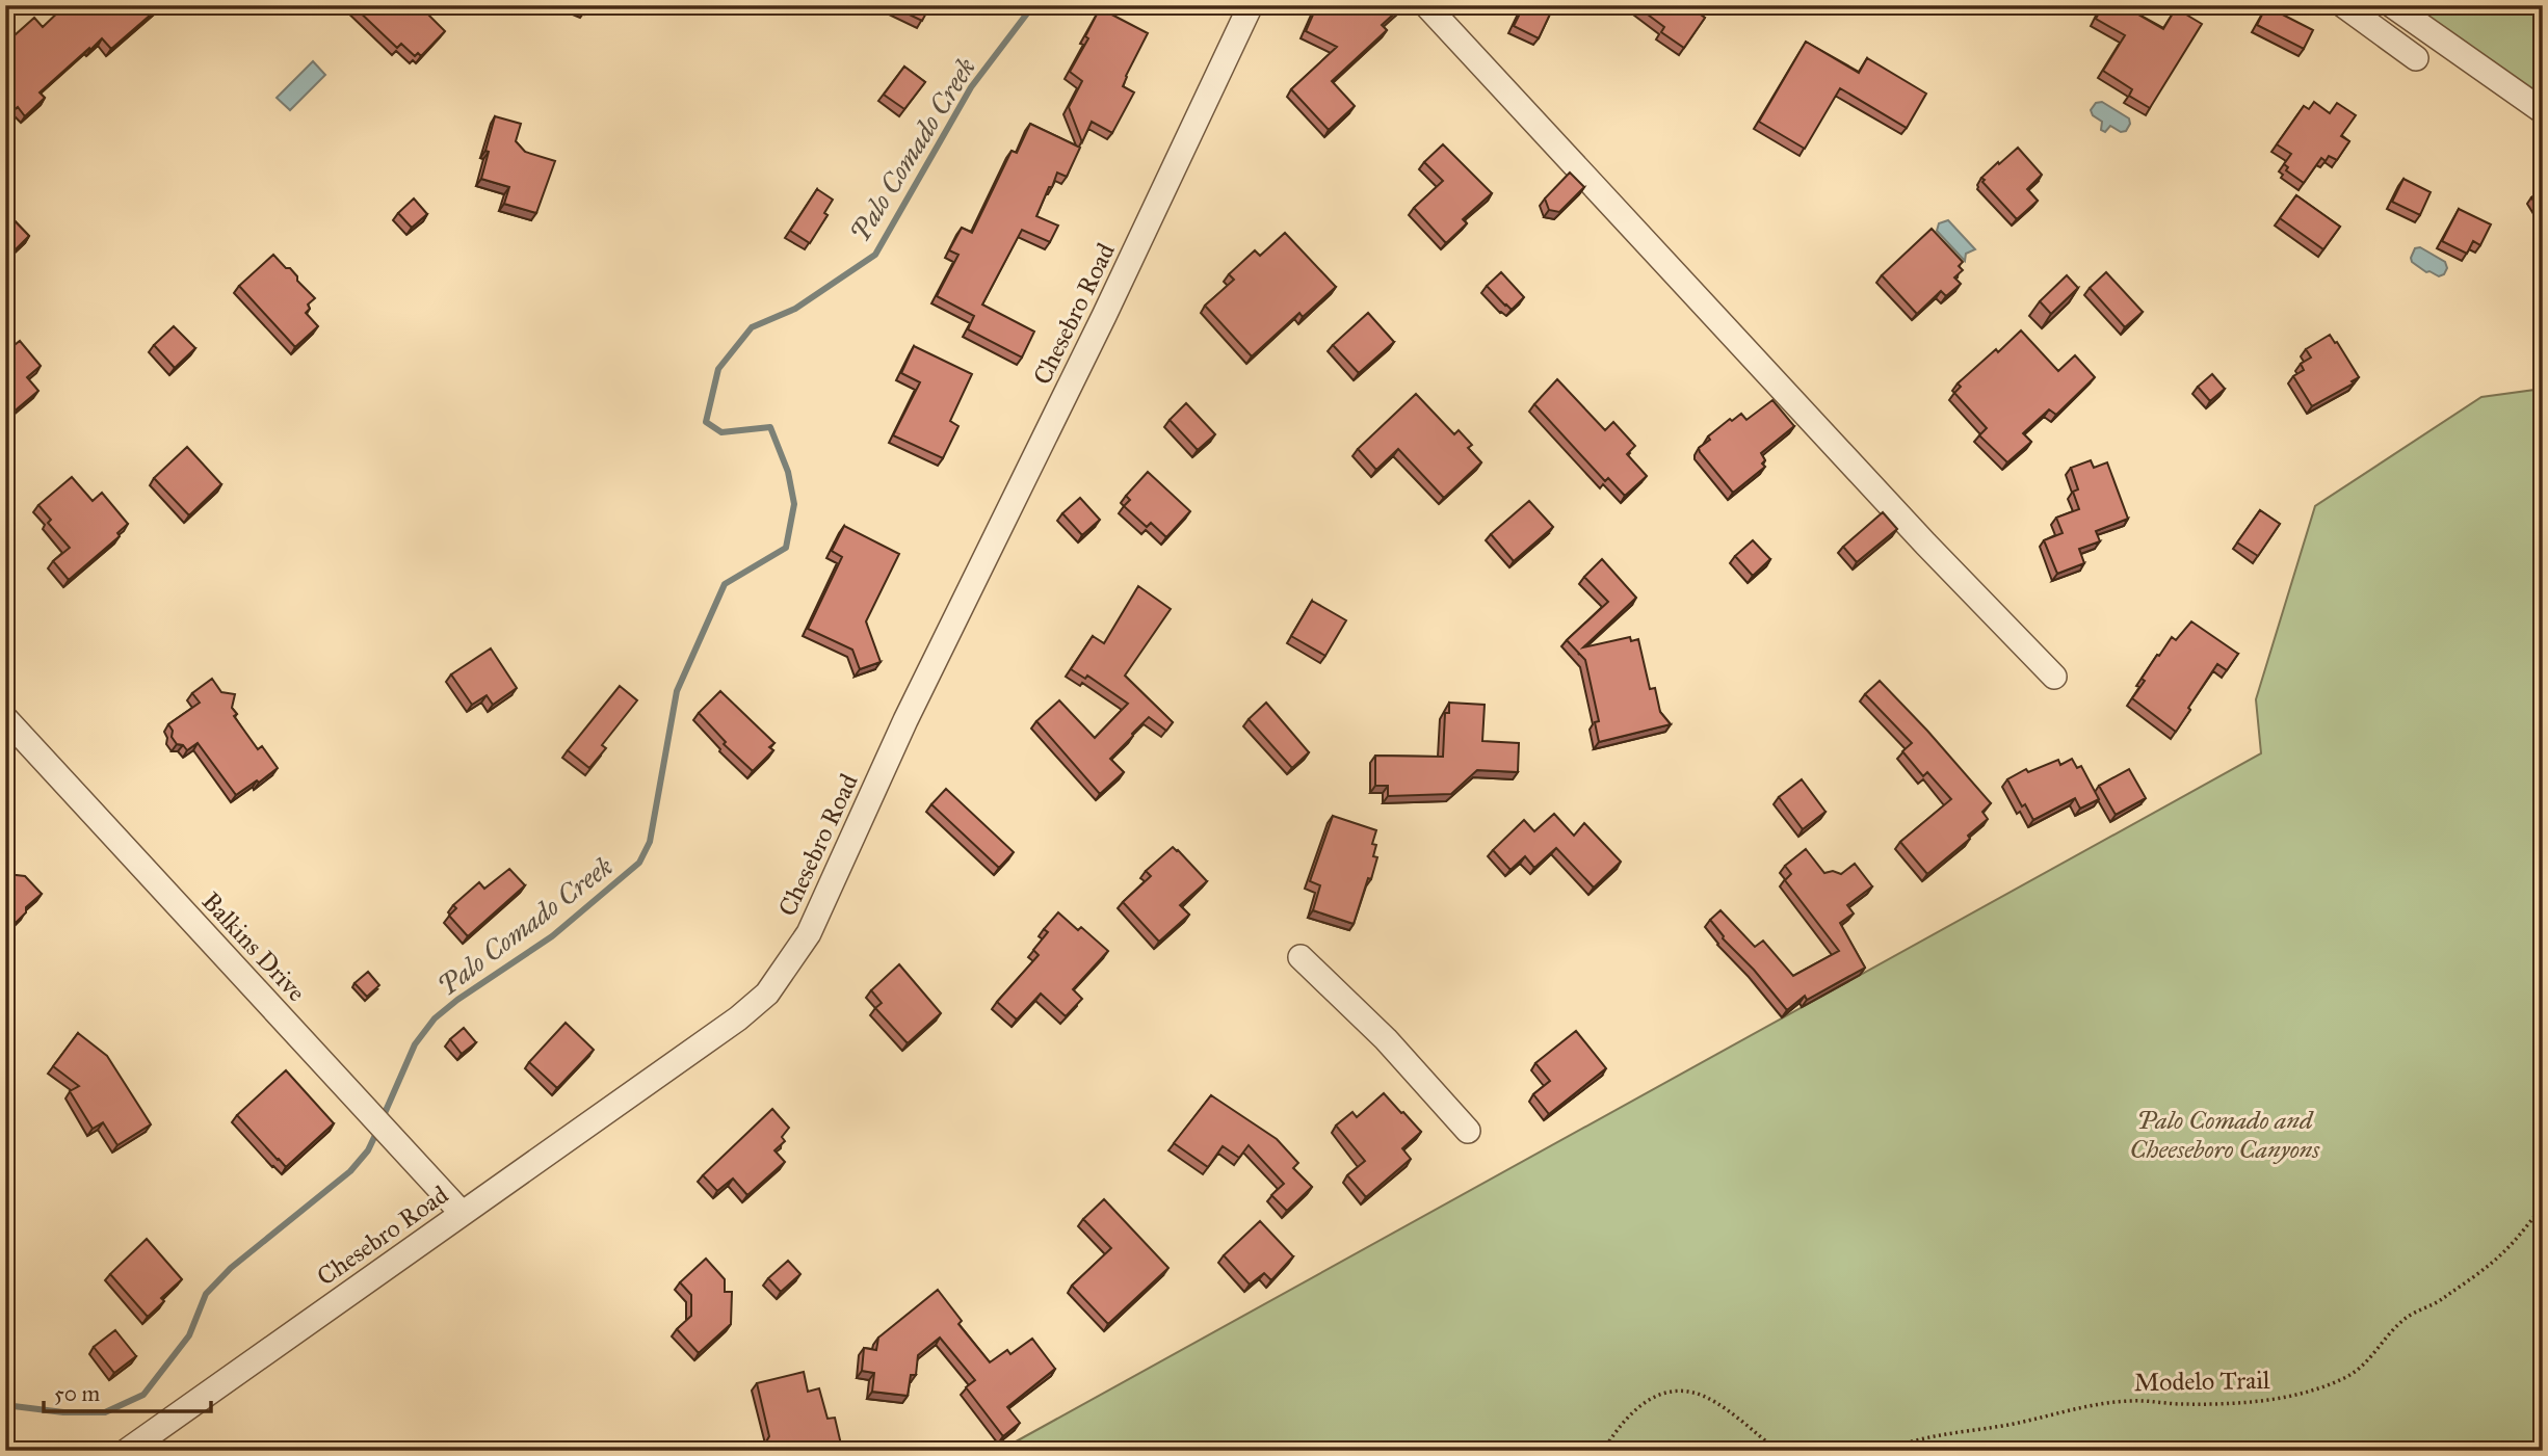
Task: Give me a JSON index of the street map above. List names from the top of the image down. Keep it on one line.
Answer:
{"streets":{"street":["Chesebro Road","Balkins Drive"],"path":["Modelo Trail"]},"crossings":[["Chesebro Road","Balkins Drive"]],"water":["Palo Comado Creek"],"parks":["Palo Comado and Cheeseboro Canyons"],"scale_bar":"50 m"}
